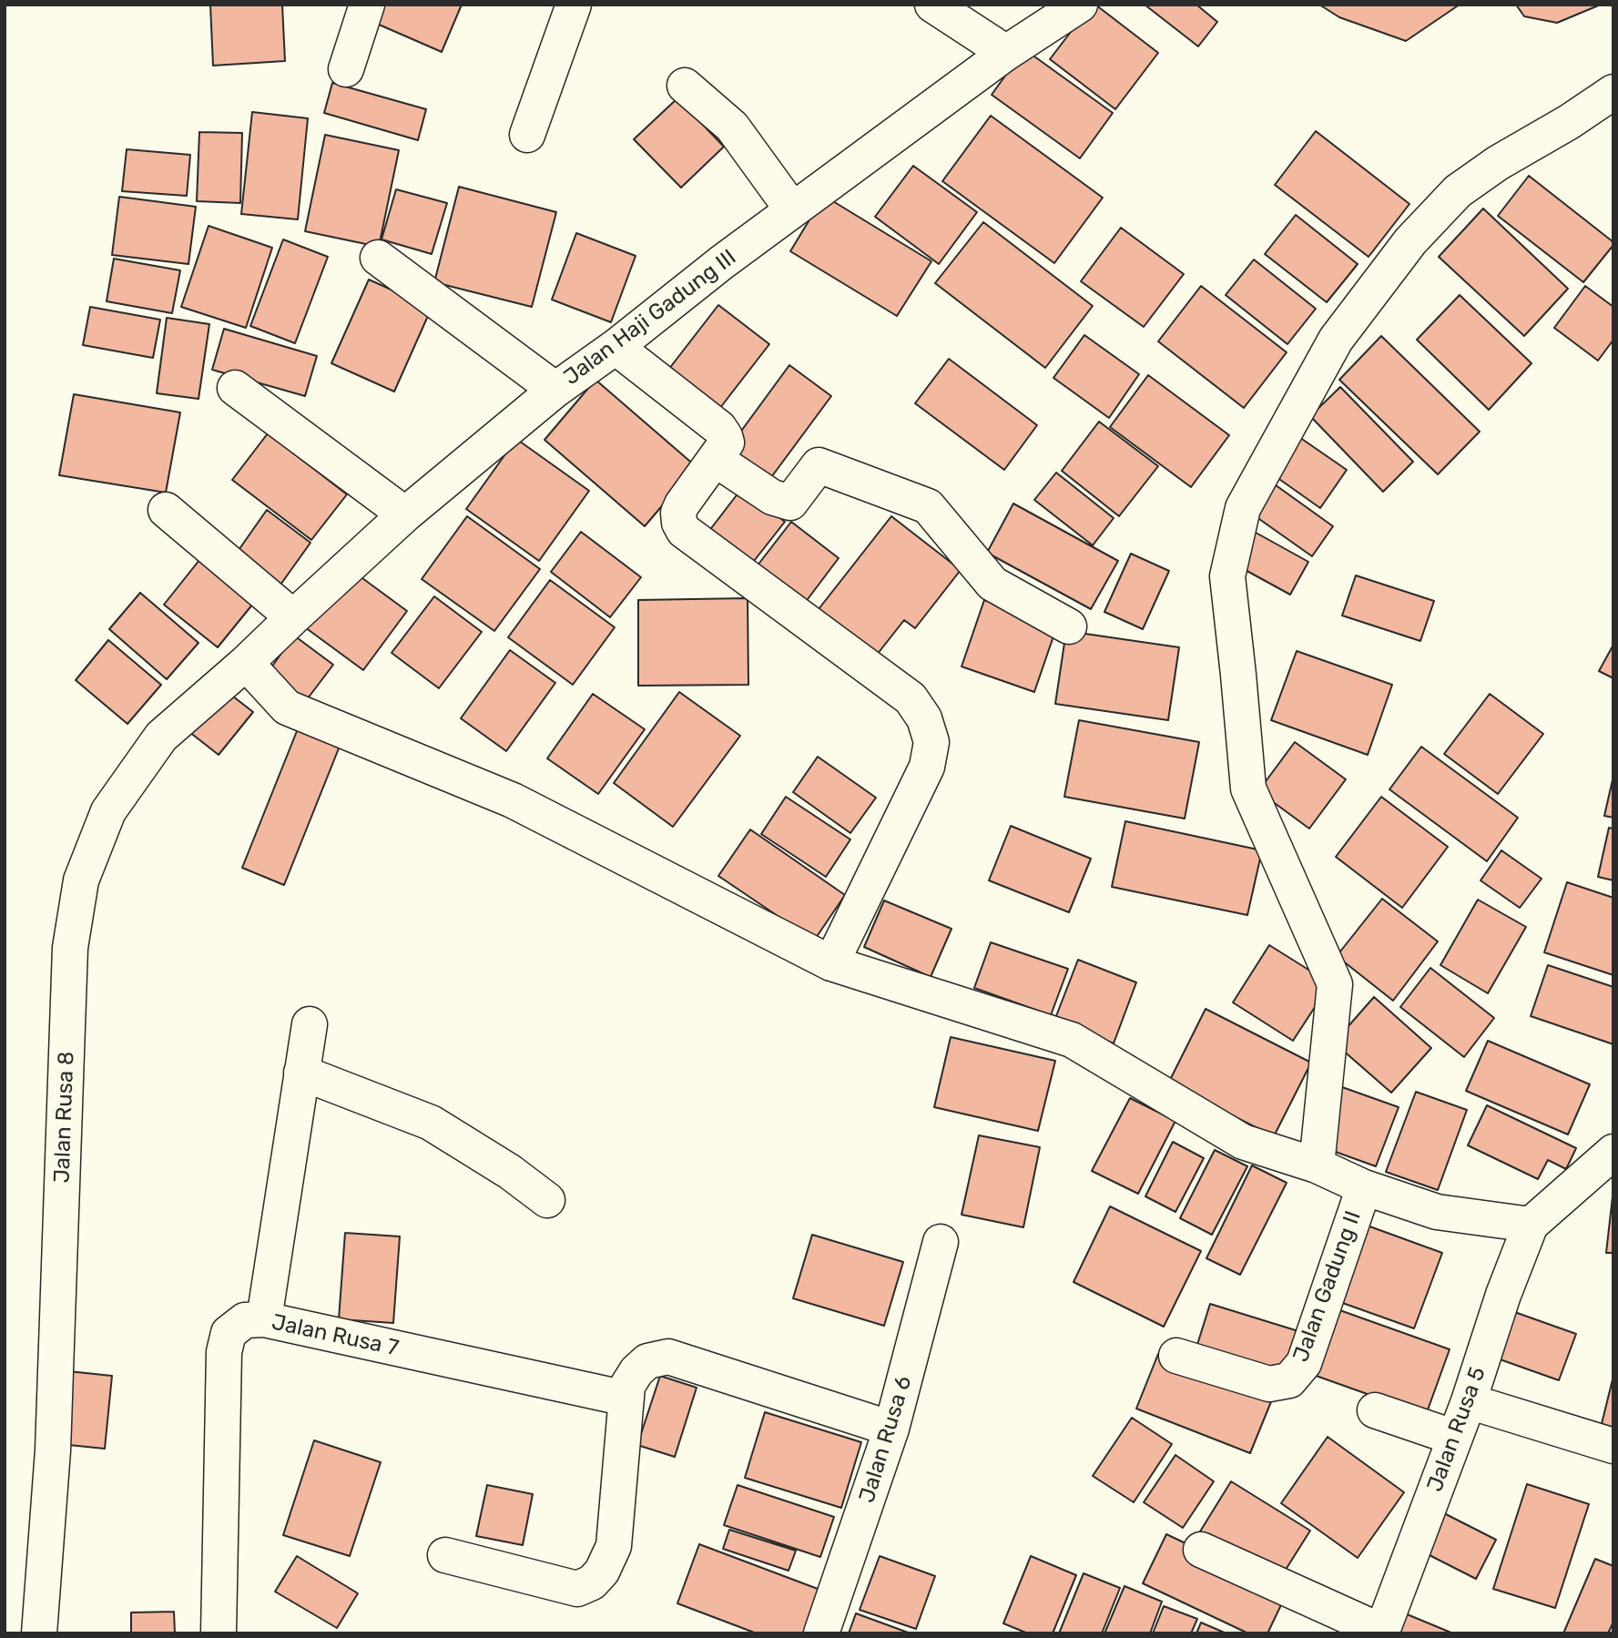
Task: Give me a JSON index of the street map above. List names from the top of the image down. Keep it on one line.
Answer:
{"streets":{"street":["Jalan Haji Gadung III","Jalan Rusa 8","Jalan Gadung II","Jalan Rusa 7","Jalan Rusa 5","Jalan Rusa 6"]},"crossings":[["Jalan Haji Gadung III","Jalan Rusa 8"]]}
